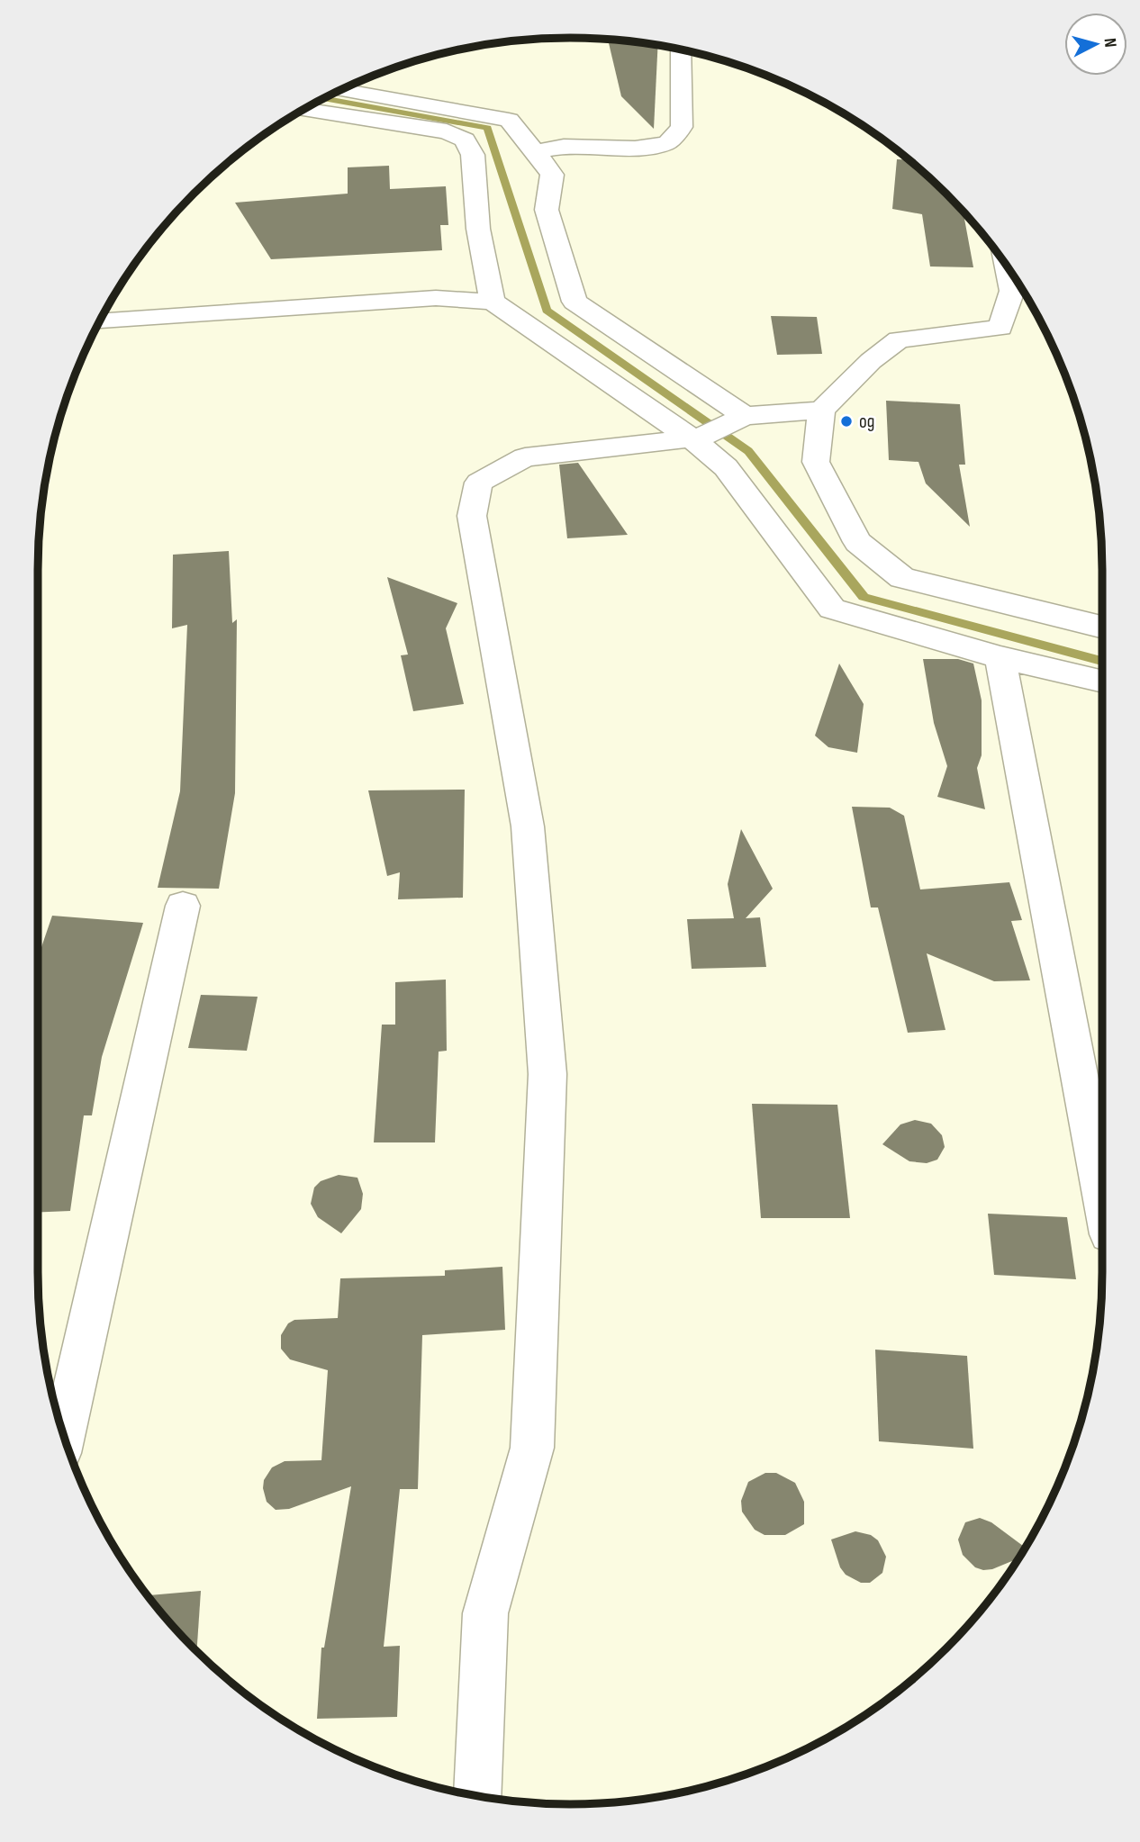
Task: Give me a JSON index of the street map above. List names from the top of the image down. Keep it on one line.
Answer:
{"places":["од"],"north":"right"}
